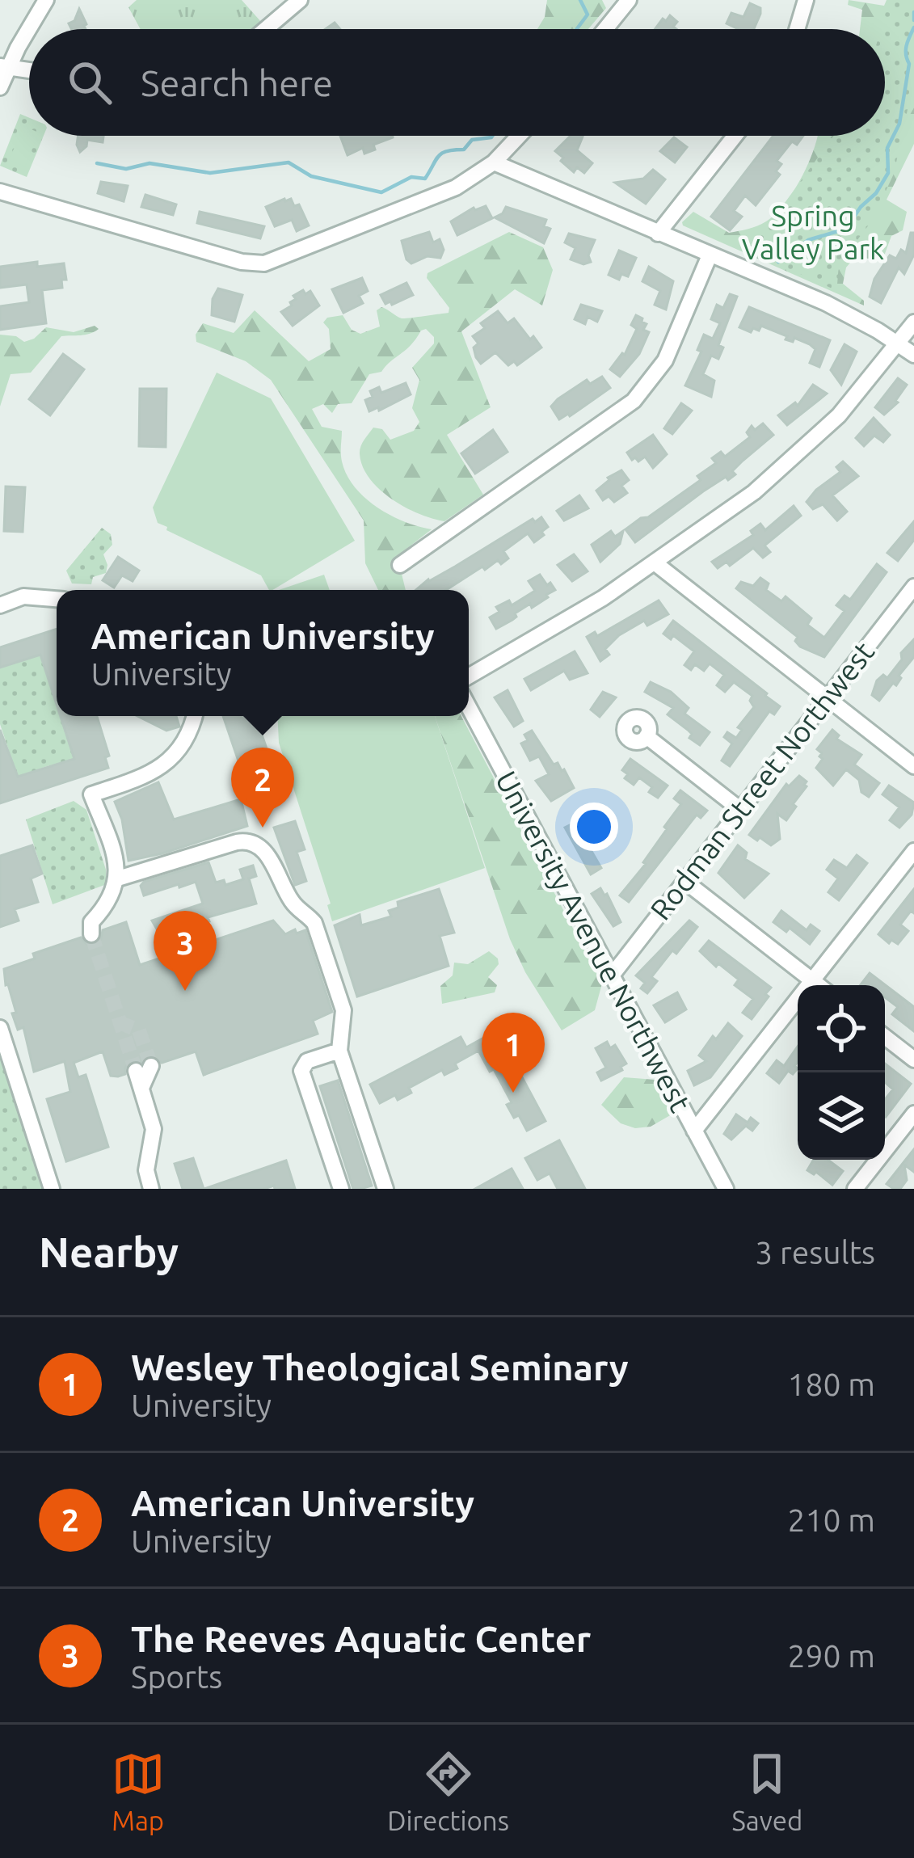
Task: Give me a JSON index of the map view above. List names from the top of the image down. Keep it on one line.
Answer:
{"streets":{"street":["Rodman Street Northwest","University Avenue Northwest"]},"crossings":[["Rodman Street Northwest","University Avenue Northwest"]],"parks":["Spring Valley Park"],"page":{"search":"Search here","popup":["American University","University"],"pins":["2","3","1"],"heading":["Nearby","3 results"],"list":[{"mark":"1","name":"Wesley Theological Seminary","note":"University","value":"180 m"},{"mark":"2","name":"American University","note":"University","value":"210 m"},{"mark":"3","name":"The Reeves Aquatic Center","note":"Sports","value":"290 m"}],"nav":["Map","Directions","Saved"]}}
